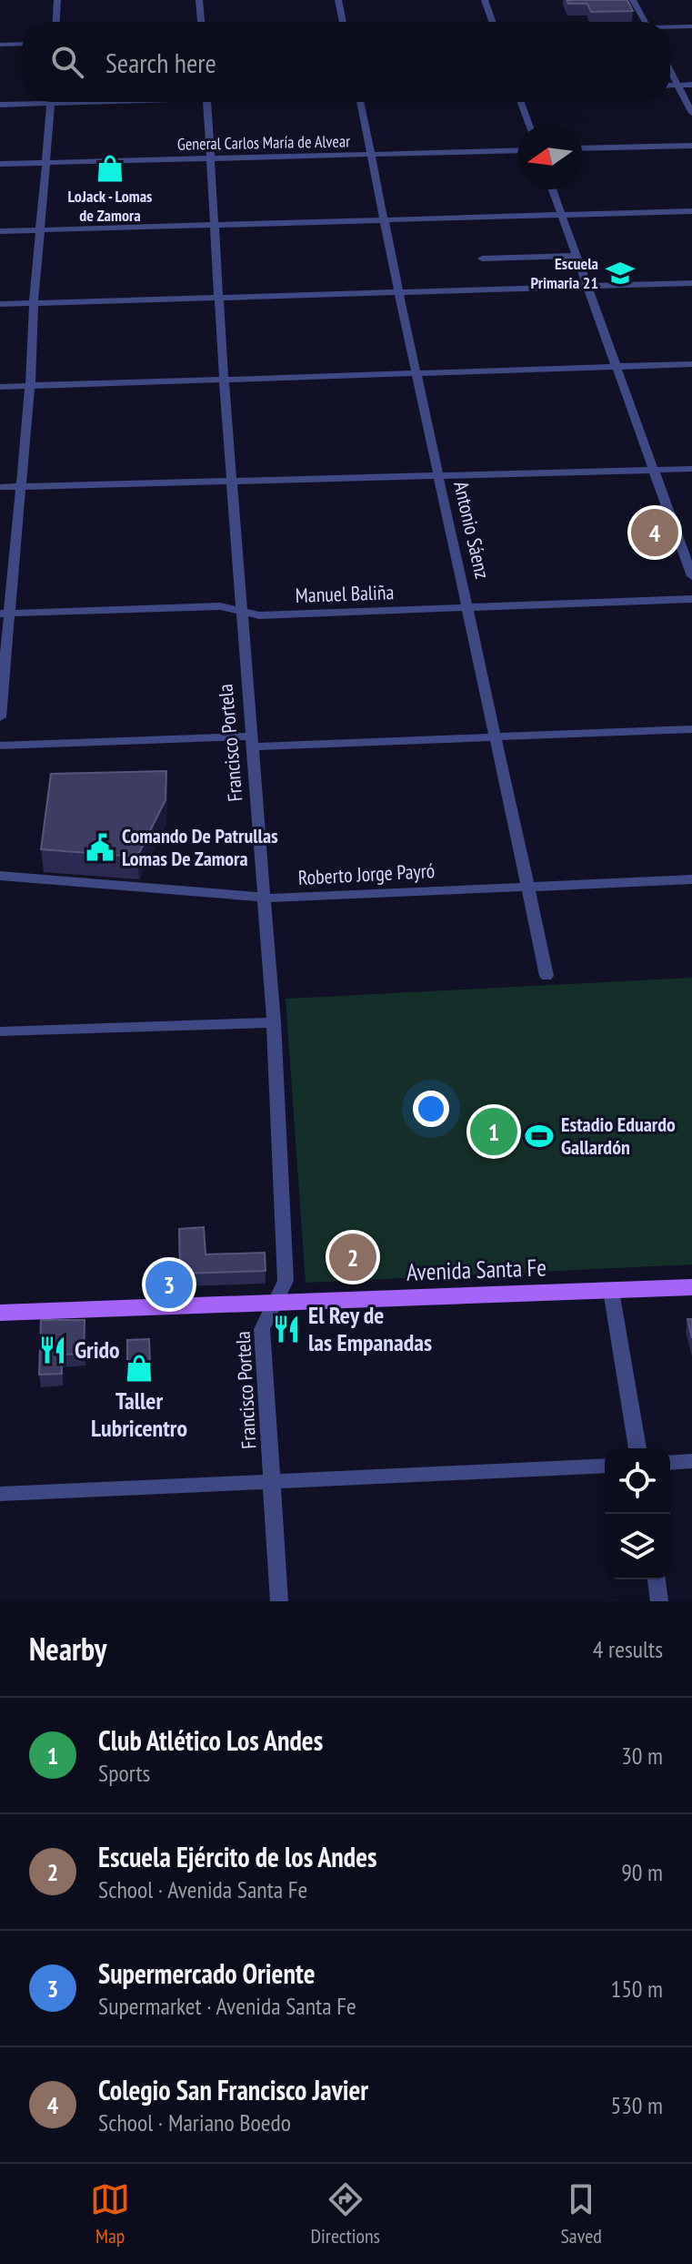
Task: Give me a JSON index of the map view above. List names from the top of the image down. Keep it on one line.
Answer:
{"streets":{"main road":["Avenida Santa Fe"],"street":["General Carlos María de Alvear","Antonio Sáenz","Manuel Baliña","Francisco Portela","Roberto Jorge Payró"]},"crossings":[["General Carlos María de Alvear","Antonio Sáenz"],["General Carlos María de Alvear","Francisco Portela"],["Antonio Sáenz","Manuel Baliña"],["Antonio Sáenz","Roberto Jorge Payró"],["Manuel Baliña","Francisco Portela"],["Francisco Portela","Roberto Jorge Payró"],["Francisco Portela","Avenida Santa Fe"]],"places":{"shop":["LoJack - Lomas de Zamora","Taller Lubricentro"],"school or university":["Escuela Primaria 21"],"public building":["Comando De Patrullas Lomas De Zamora"],"sports":["Estadio Eduardo Gallardón"],"restaurant":["El Rey de las Empanadas","Grido"]},"north":"left","page":{"search":"Search here","pins":["4","1","2","3"],"heading":["Nearby","4 results"],"list":[{"mark":"1","name":"Club Atlético Los Andes","note":"Sports","value":"30 m"},{"mark":"2","name":"Escuela Ejército de los Andes","note":"School · Avenida Santa Fe","value":"90 m"},{"mark":"3","name":"Supermercado Oriente","note":"Supermarket · Avenida Santa Fe","value":"150 m"},{"mark":"4","name":"Colegio San Francisco Javier","note":"School · Mariano Boedo","value":"530 m"}],"nav":["Map","Directions","Saved"]}}
